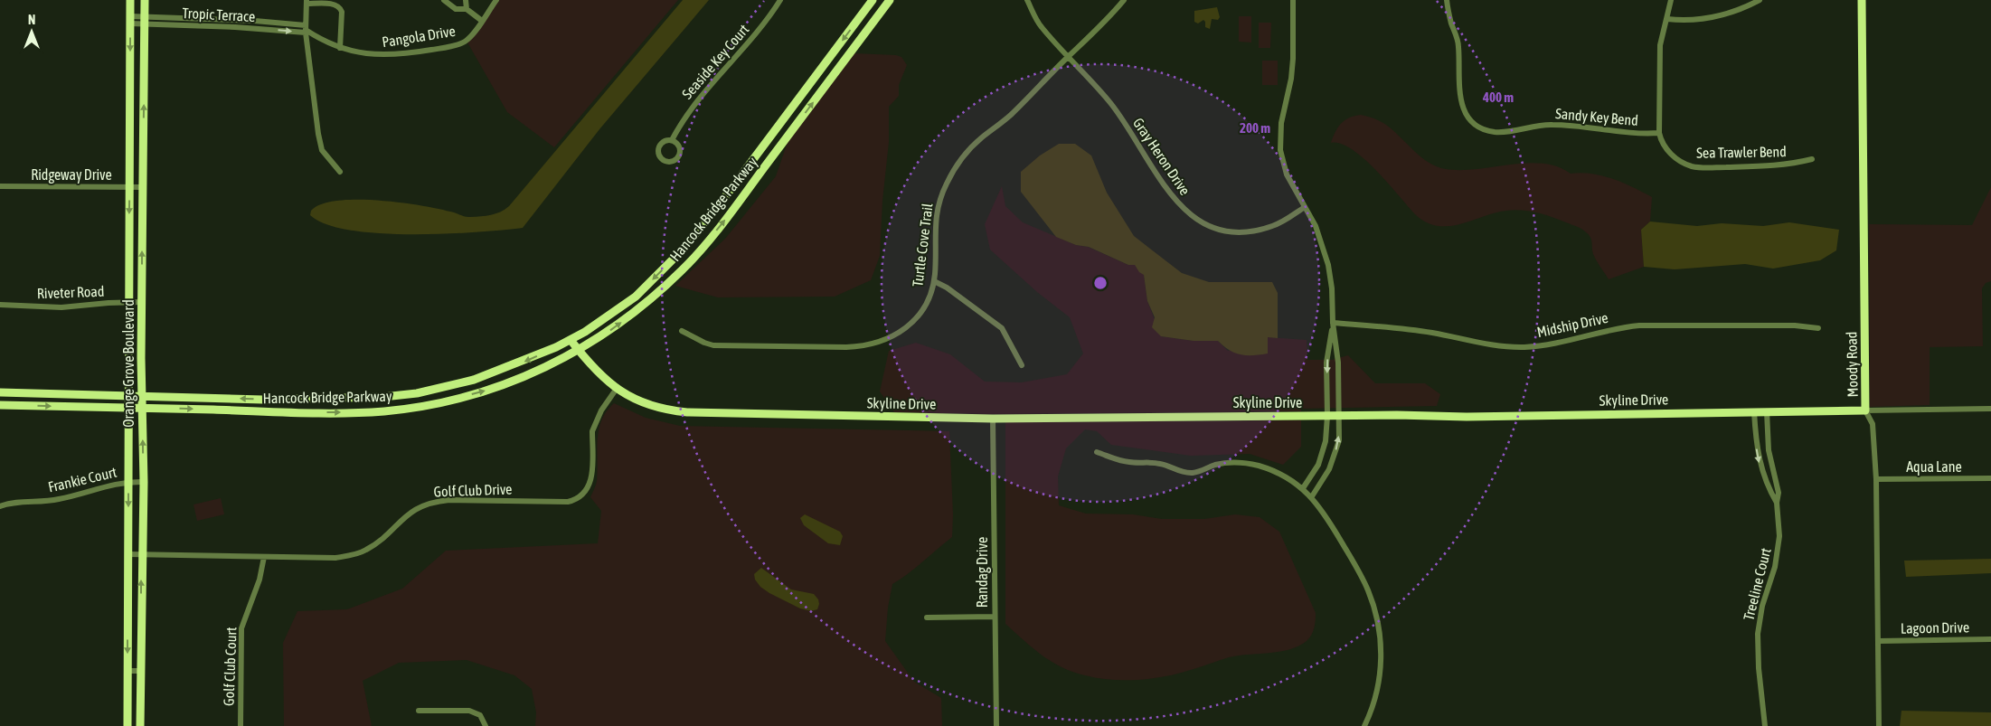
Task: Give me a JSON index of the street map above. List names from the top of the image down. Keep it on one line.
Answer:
{"streets":{"street":["Tropic Terrace","Pangola Drive","Seaside Key Court","Sandy Key Bend","Sea Trawler Bend","Gray Heron Drive","Ridgeway Drive","Hancock Bridge Parkway","Turtle Cove Trail","Riveter Road","Midship Drive","Orange Grove Boulevard","Moody Road","Skyline Drive","Aqua Lane","Frankie Court","Golf Club Drive","Randag Drive","Treeline Court","Lagoon Drive","Golf Club Court"]},"crossings":[["Tropic Terrace","Pangola Drive"],["Tropic Terrace","Orange Grove Boulevard"],["Sandy Key Bend","Sea Trawler Bend"],["Gray Heron Drive","Turtle Cove Trail"],["Ridgeway Drive","Orange Grove Boulevard"],["Hancock Bridge Parkway","Orange Grove Boulevard"],["Hancock Bridge Parkway","Skyline Drive"],["Riveter Road","Orange Grove Boulevard"],["Orange Grove Boulevard","Frankie Court"],["Orange Grove Boulevard","Golf Club Drive"],["Moody Road","Skyline Drive"],["Moody Road","Aqua Lane"],["Moody Road","Lagoon Drive"],["Skyline Drive","Golf Club Drive"],["Skyline Drive","Randag Drive"],["Skyline Drive","Treeline Court"],["Golf Club Drive","Golf Club Court"]],"north":"top","rings":["400 m","200 m"]}
